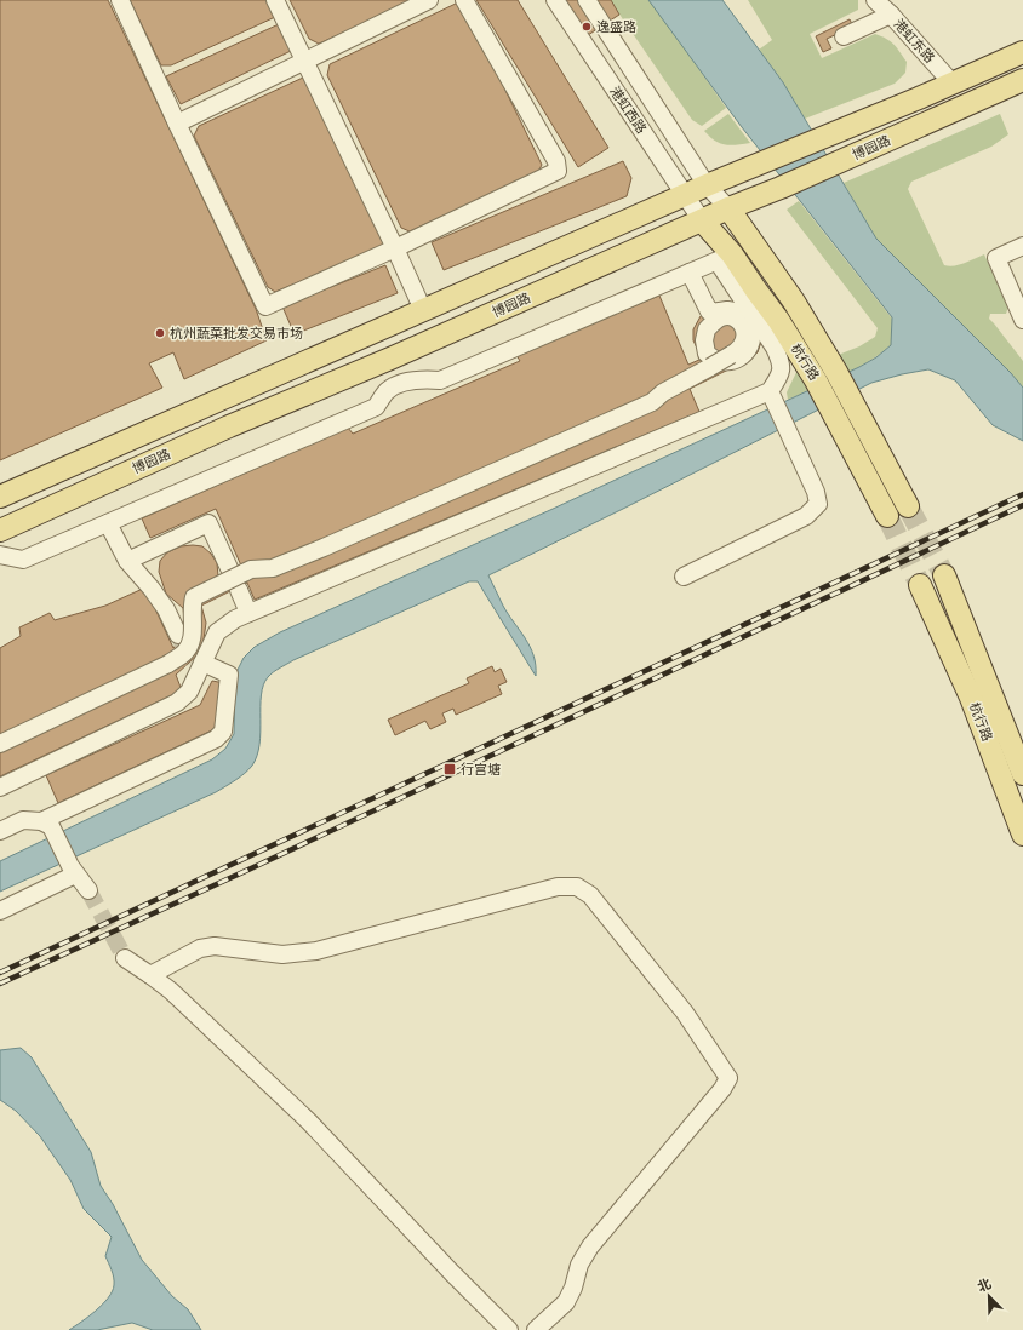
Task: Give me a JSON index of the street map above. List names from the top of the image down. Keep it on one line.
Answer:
{"streets":{"main road":["博园路","杭行路"],"street":["港虹东路","港虹西路"]},"crossings":[["港虹东路","博园路"],["港虹西路","博园路"],["港虹西路","杭行路"],["博园路","杭行路"]],"places":{"other":["逸盛路","杭州蔬菜批发交易市场"],"transit":["行宫塘"]},"north":"top left"}
